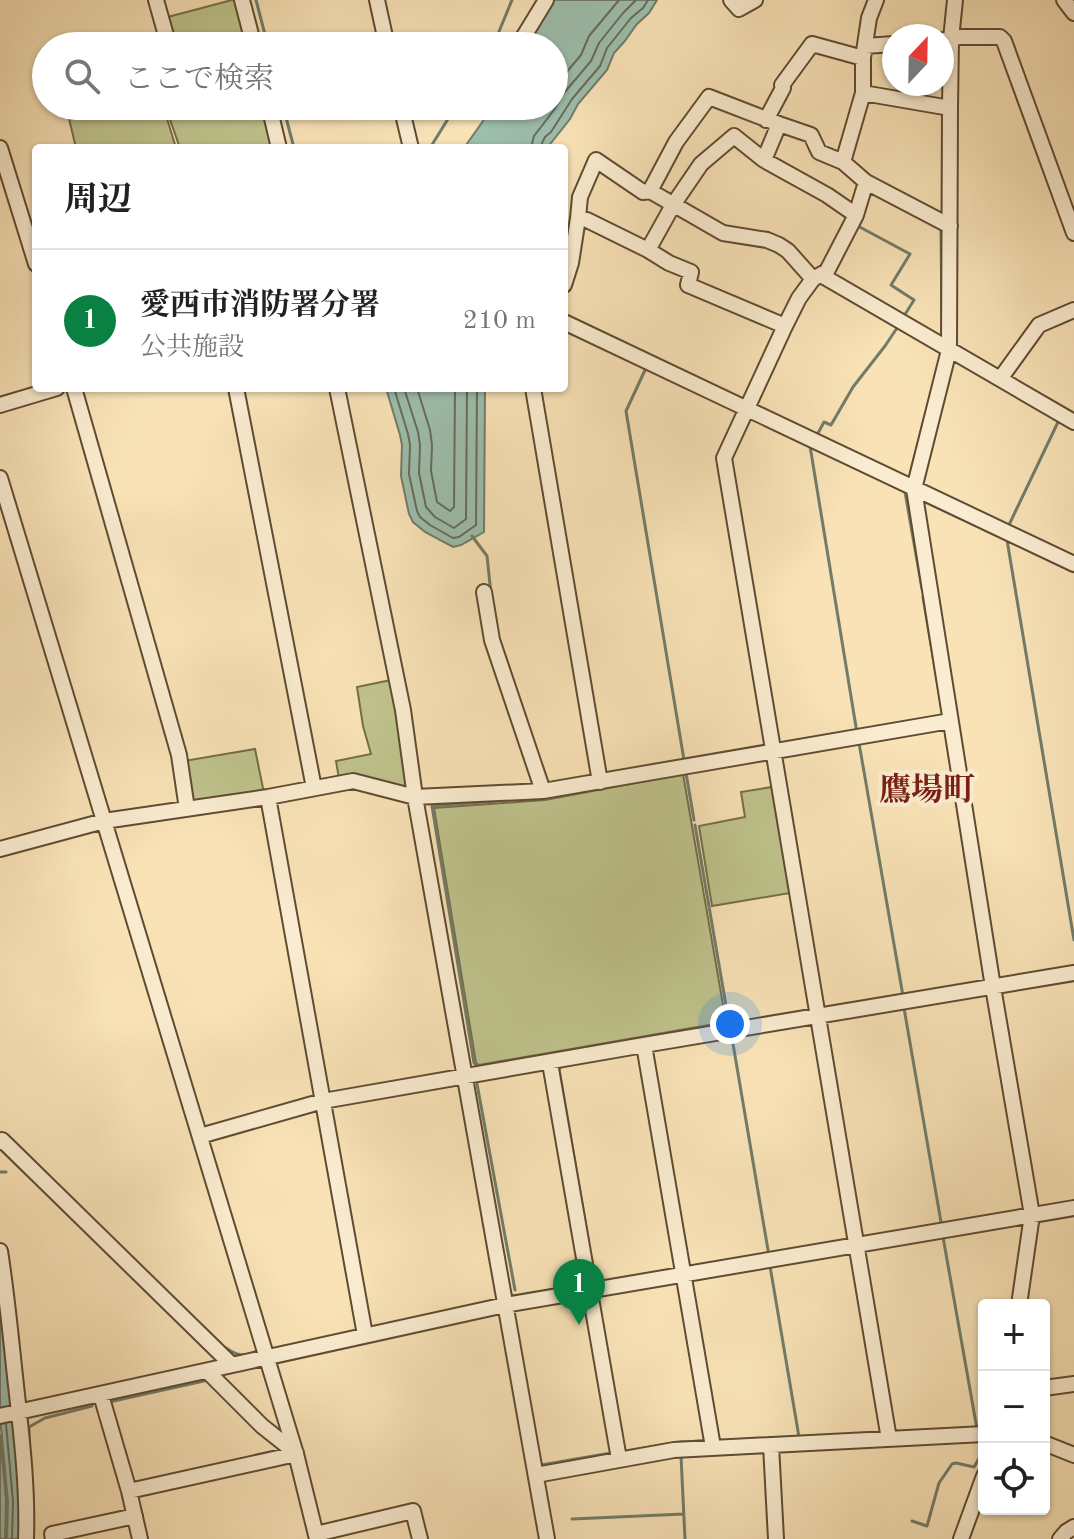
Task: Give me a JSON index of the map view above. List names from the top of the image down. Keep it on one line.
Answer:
{"districts":["鷹場町"],"north":"top","page":{"search":"ここで検索","heading":"周辺","list":[{"mark":"1","name":"愛西市消防署分署","note":"公共施設","value":"210 m"}],"pins":"1","map_buttons":["+","−"]}}
